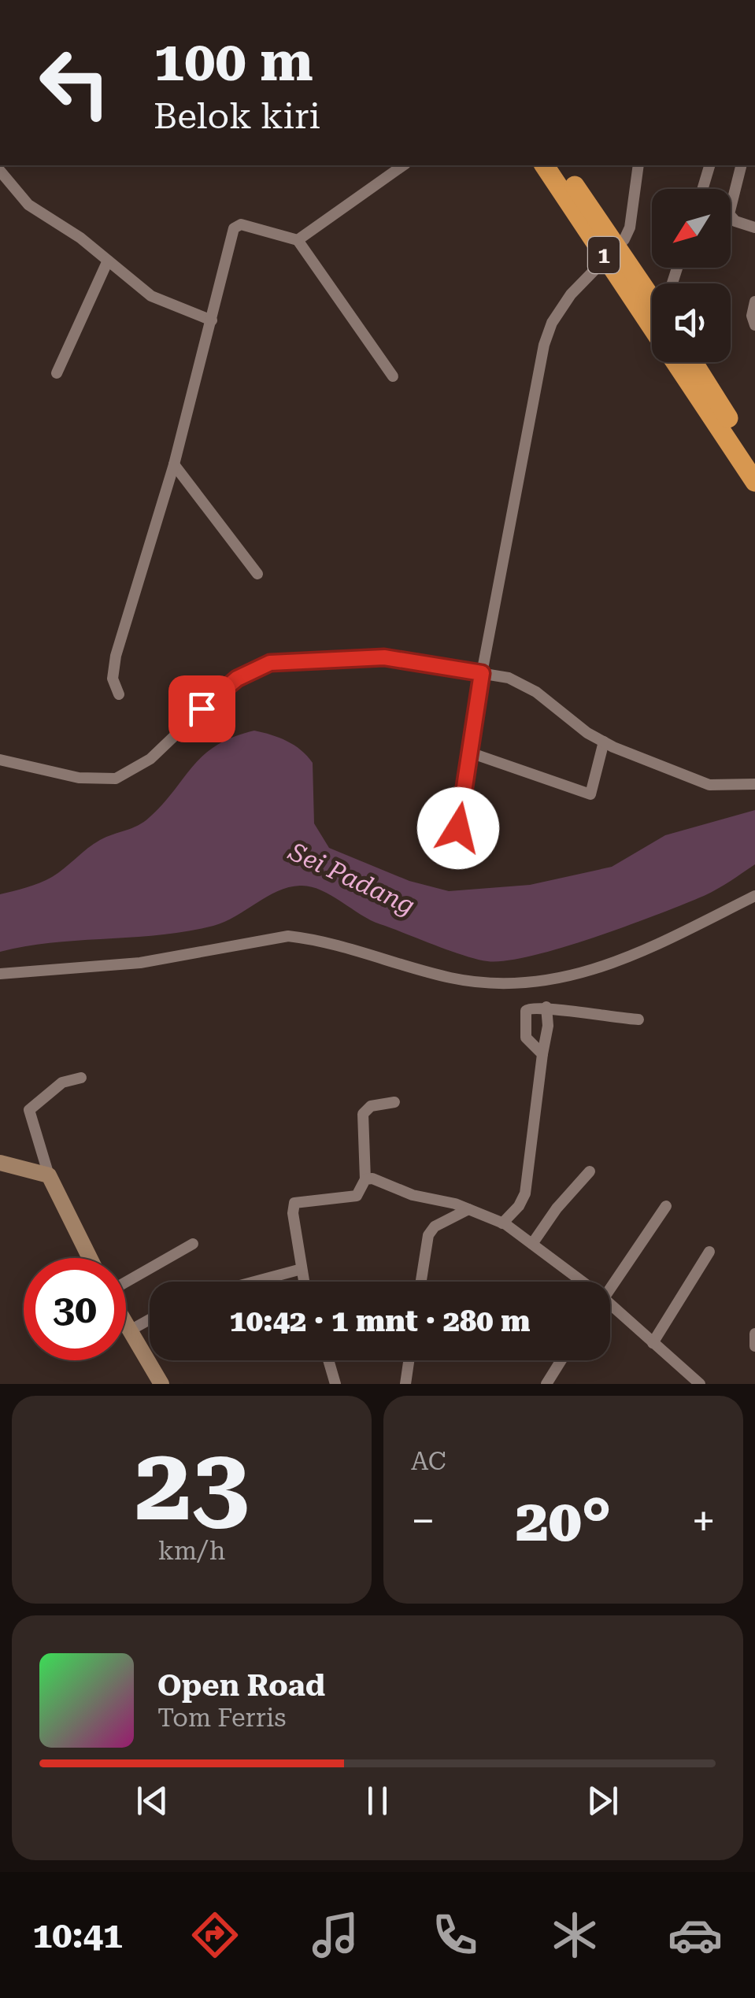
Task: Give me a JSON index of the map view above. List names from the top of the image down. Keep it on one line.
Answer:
{"streets":{"highway":["1"]},"water":["Sei Padang"],"north":"bottom left","page":{"turn":["100 m","Belok kiri"],"limit":"30","trip":"10:42 · 1 mnt · 280 m","tile":[["23","km/h"],"AC"],"heat":["−","20°","+"],"song":["Open Road","Tom Ferris"],"tabs":"10:41"}}
